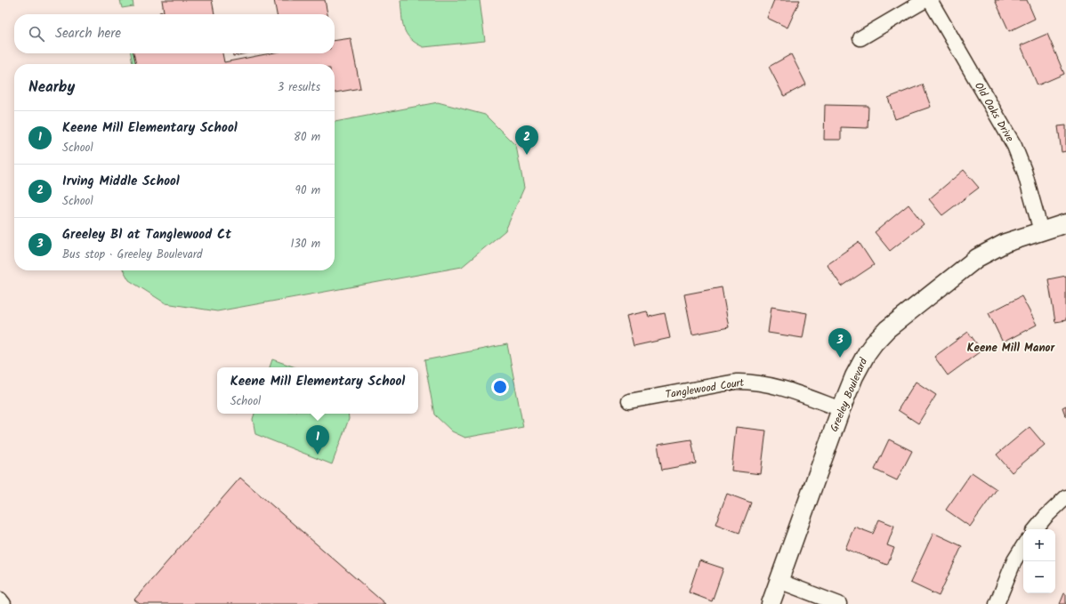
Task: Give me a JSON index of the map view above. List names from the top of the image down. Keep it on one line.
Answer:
{"streets":{"street":["Old Oaks Drive","Tanglewood Court","Greeley Boulevard"]},"crossings":[["Old Oaks Drive","Greeley Boulevard"],["Tanglewood Court","Greeley Boulevard"]],"districts":["Keene Mill Manor"],"page":{"search":"Search here","heading":["Nearby","3 results"],"list":[{"mark":"1","name":"Keene Mill Elementary School","note":"School","value":"80 m"},{"mark":"2","name":"Irving Middle School","note":"School","value":"90 m"},{"mark":"3","name":"Greeley Bl at Tanglewood Ct","note":"Bus stop · Greeley Boulevard","value":"130 m"}],"pins":["2","3","1"],"popup":["Keene Mill Elementary School","School"],"map_buttons":["+","−"]}}
